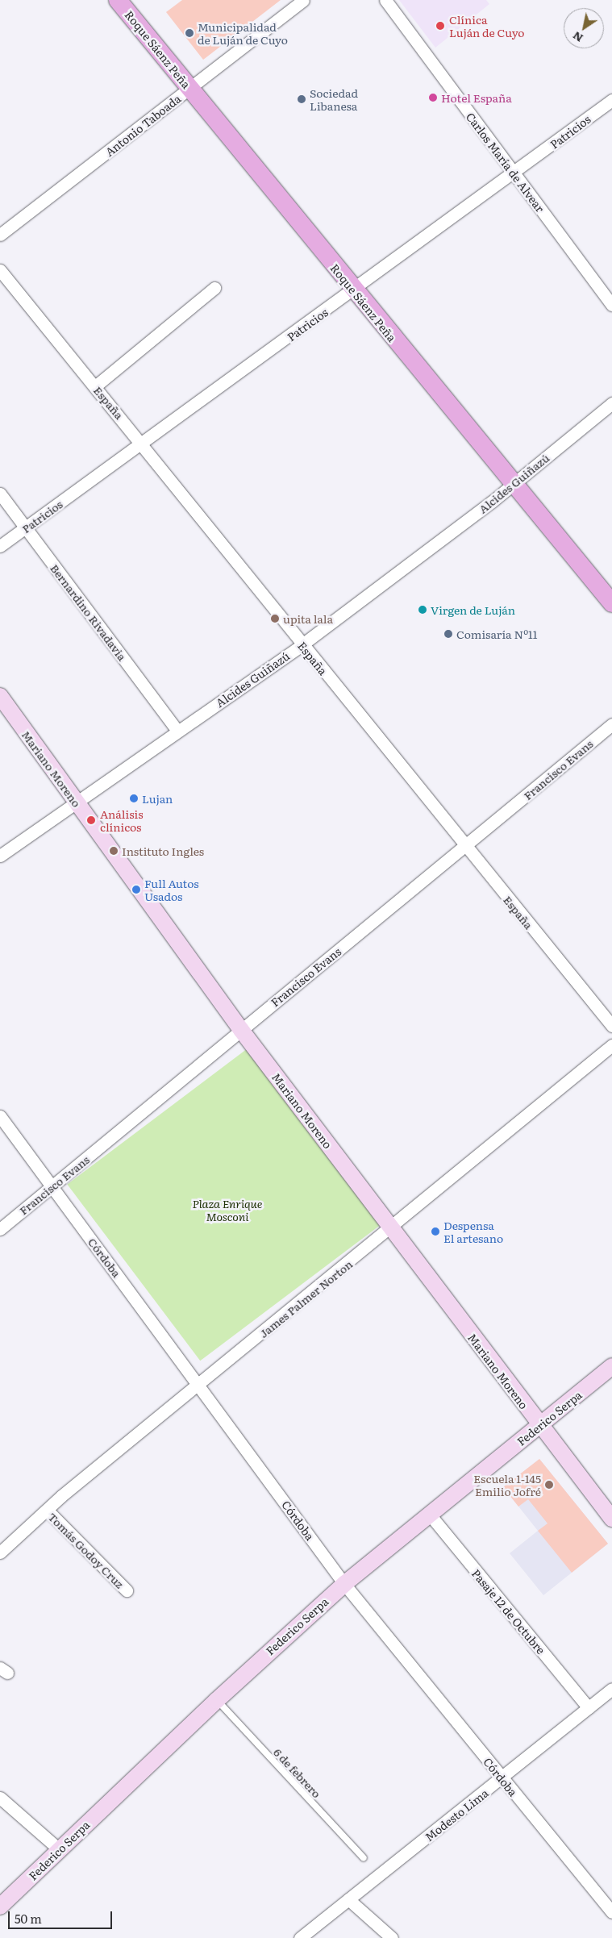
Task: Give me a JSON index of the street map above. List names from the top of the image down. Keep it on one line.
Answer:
{"streets":{"main road":["Roque Sáenz Peña"],"street":["Antonio Taboada","Patricios","Carlos María de Alvear","España","Alcides Guiñazú","Bernardino Rivadavia","Mariano Moreno","Francisco Evans","Córdoba","James Palmer Norton","Federico Serpa","Tomás Godoy Cruz","Pasaje 12 de Octubre","Modesto Lima"],"lane":["6 de febrero"]},"crossings":[["Roque Sáenz Peña","Antonio Taboada"],["Roque Sáenz Peña","Patricios"],["Roque Sáenz Peña","Alcides Guiñazú"],["Patricios","Carlos María de Alvear"],["Patricios","España"],["Patricios","Bernardino Rivadavia"],["España","Alcides Guiñazú"],["España","Francisco Evans"],["Alcides Guiñazú","Bernardino Rivadavia"],["Alcides Guiñazú","Mariano Moreno"],["Mariano Moreno","Francisco Evans"],["Mariano Moreno","James Palmer Norton"],["Mariano Moreno","Federico Serpa"],["Francisco Evans","Córdoba"],["Córdoba","James Palmer Norton"],["Córdoba","Federico Serpa"],["Córdoba","Modesto Lima"],["James Palmer Norton","Tomás Godoy Cruz"],["Federico Serpa","Pasaje 12 de Octubre"],["Federico Serpa","6 de febrero"],["Pasaje 12 de Octubre","Modesto Lima"]],"parks":["Plaza Enrique Mosconi"],"places":["Clínica Luján de Cuyo","Municipalidad de Luján de Cuyo","Hotel España","Sociedad Libanesa","Virgen de Luján","upita lala","Comisaría Nº11","Lujan","Análisis clínicos","Instituto Ingles","Full Autos Usados","Despensa El artesano","Escuela 1-145 Emilio Jofré"],"scale_bar":"50 m","north":"bottom left"}
